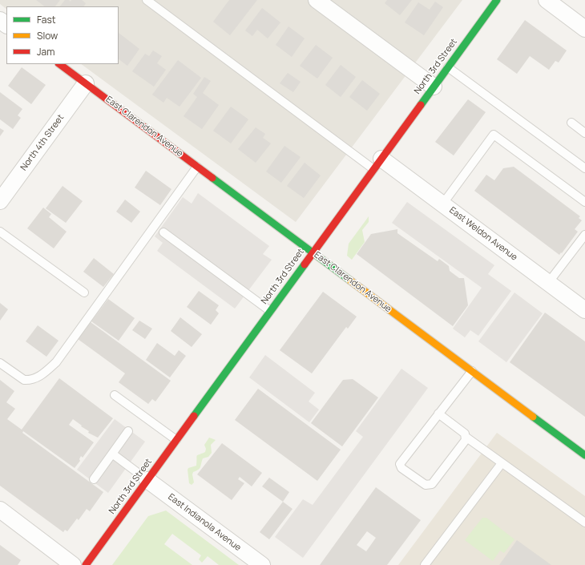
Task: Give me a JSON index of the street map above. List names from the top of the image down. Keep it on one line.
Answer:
{"streets":{"street":["North 3rd Street","East Clarendon Avenue","North 4th Street","East Weldon Avenue","East Indianola Avenue"]},"crossings":[["North 3rd Street","East Clarendon Avenue"],["North 3rd Street","East Weldon Avenue"],["North 3rd Street","East Indianola Avenue"],["East Clarendon Avenue","North 4th Street"]],"legend":["Fast","Slow","Jam"]}
